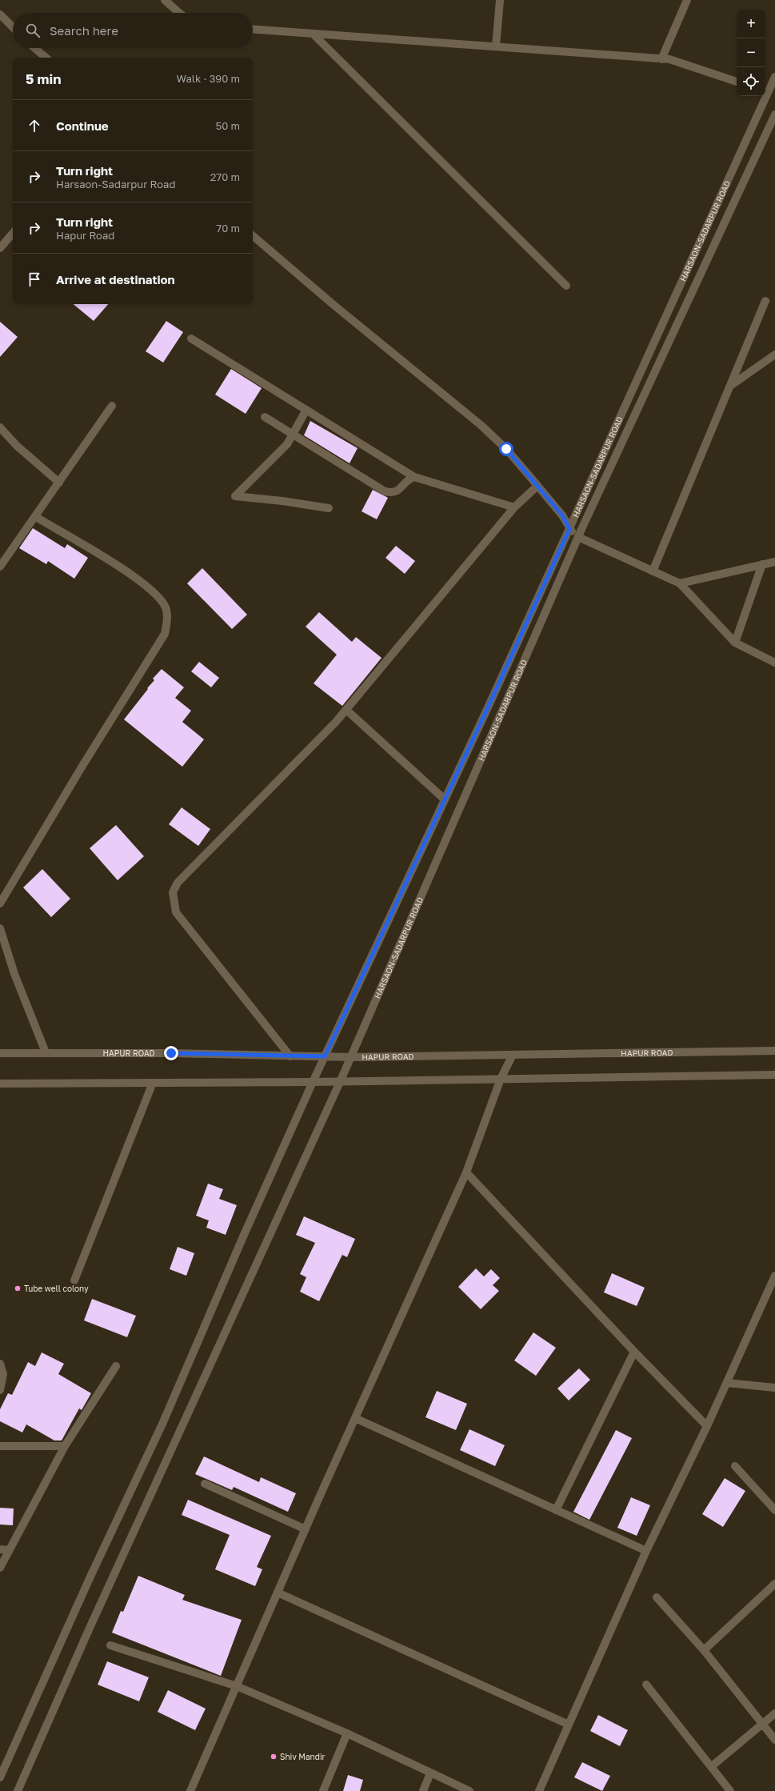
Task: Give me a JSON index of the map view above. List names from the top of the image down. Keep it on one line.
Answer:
{"streets":{"street":["HARSAON-SADARPUR ROAD","HAPUR ROAD"]},"crossings":[["HARSAON-SADARPUR ROAD","HAPUR ROAD"]],"places":["Tube well colony","Shiv Mandir"],"page":{"map_buttons":["+","−"],"search":"Search here","heading":["5 min","Walk · 390 m"],"list":[["Continue","50 m"],["Turn right","Harsaon-Sadarpur Road","270 m"],["Turn right","Hapur Road","70 m"],"Arrive at destination"]}}
